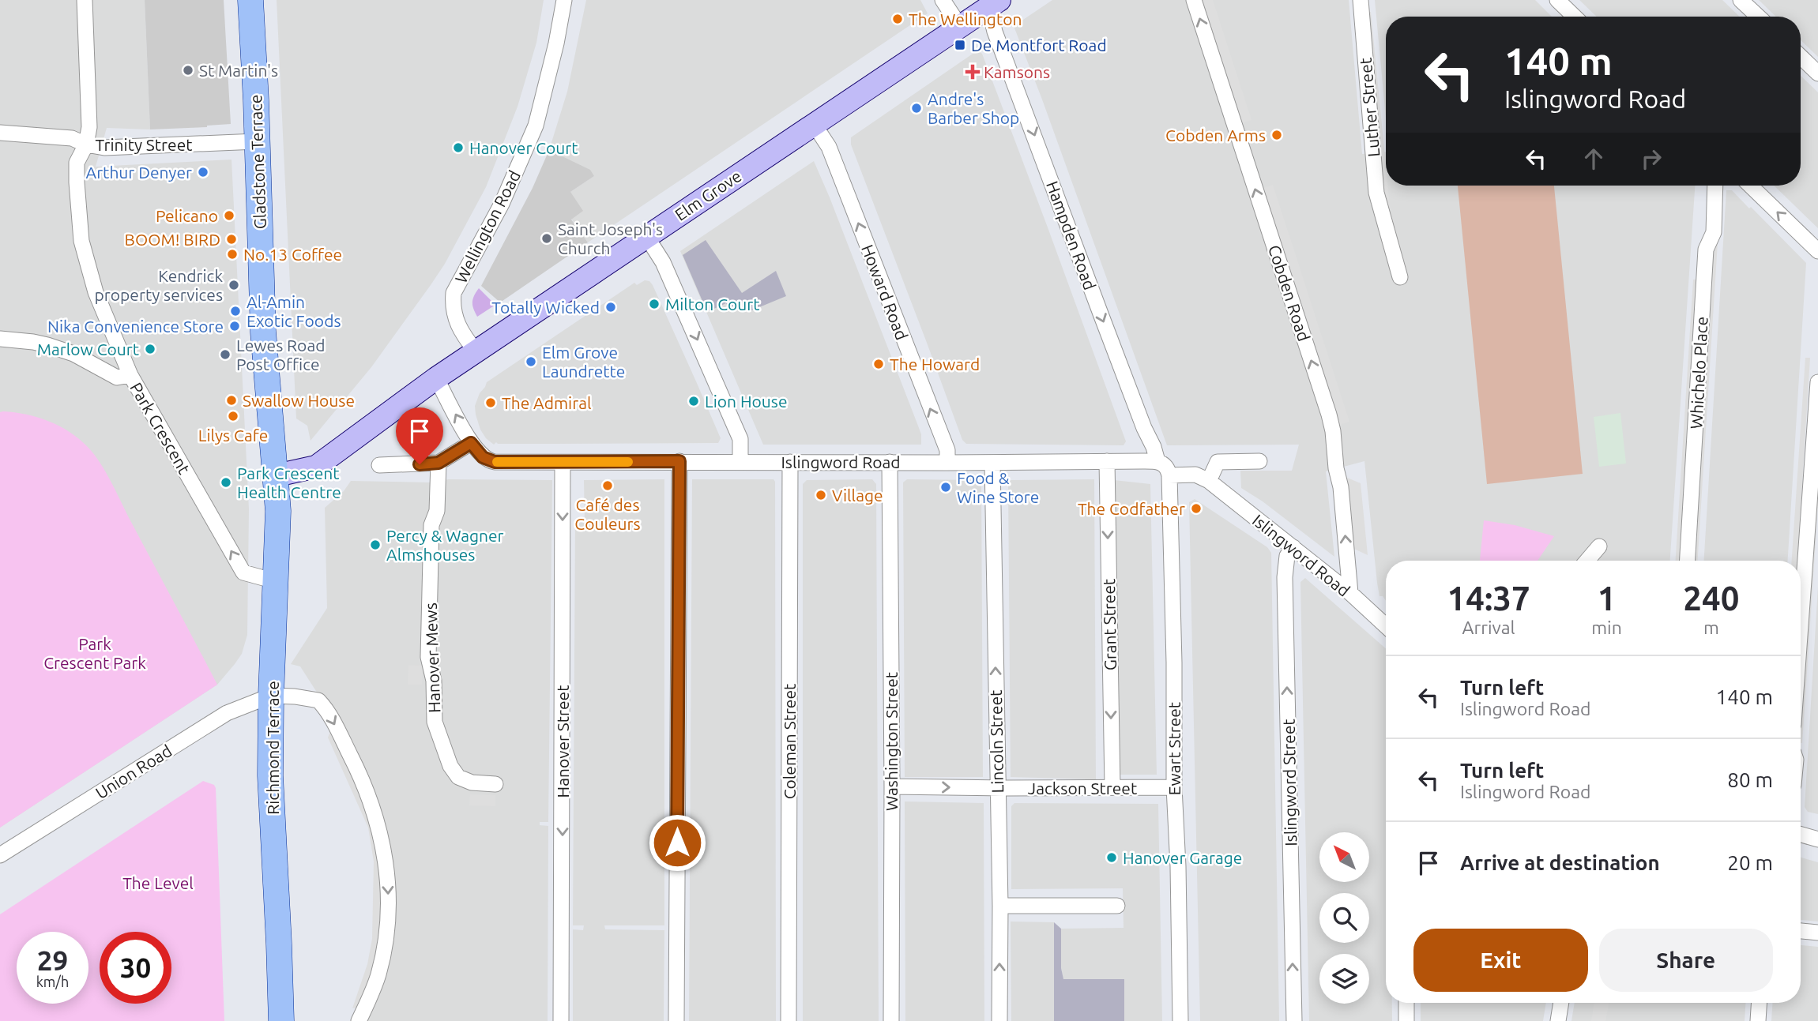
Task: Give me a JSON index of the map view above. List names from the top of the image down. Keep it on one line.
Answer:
{"streets":{"main road":["Gladstone Terrace","Richmond Terrace"],"street":["Luther Street","Trinity Street","Elm Grove","Wellington Road","Hampden Road","Howard Road","Cobden Road","Whichelo Place","Park Crescent","Islingword Road","Grant Street","Hanover Mews","Hanover Street","Coleman Street","Washington Street","Lincoln Street","Ewart Street","Union Road","Islingword Street","Jackson Street"]},"crossings":[["Trinity Street","Gladstone Terrace"],["Gladstone Terrace","Elm Grove"],["Gladstone Terrace","Richmond Terrace"],["Elm Grove","Wellington Road"],["Elm Grove","Hampden Road"],["Elm Grove","Howard Road"],["Elm Grove","Islingword Road"],["Elm Grove","Richmond Terrace"],["Hampden Road","Islingword Road"],["Howard Road","Islingword Road"],["Cobden Road","Islingword Road"],["Park Crescent","Richmond Terrace"],["Islingword Road","Grant Street"],["Islingword Road","Hanover Street"],["Islingword Road","Coleman Street"],["Islingword Road","Washington Street"],["Islingword Road","Lincoln Street"],["Islingword Road","Ewart Street"],["Islingword Road","Islingword Street"],["Grant Street","Jackson Street"],["Washington Street","Jackson Street"],["Lincoln Street","Jackson Street"],["Richmond Terrace","Union Road"],["Ewart Street","Jackson Street"]],"one_way":["Hampden Road","Howard Road","Cobden Road","Park Crescent","Grant Street","Lincoln Street","Islingword Street","Jackson Street"],"parks":["Park Crescent Park","The Level"],"places":{"other":["The Wellington","St Martin's","Andre's Barber Shop","Cobden Arms","Hanover Court","Arthur Denyer","Pelicano","Saint Joseph's Church","BOOM! BIRD","No.13 Coffee","Kendrick property services","Milton Court","Totally Wicked","Al-Amin Exotic Foods","Nika Convenience Store","Marlow Court","Lewes Road Post Office","Elm Grove Laundrette","The Howard","Swallow House","Lion House","The Admiral","Lilys Cafe","Park Crescent Health Centre","Café des Couleurs","Food & Wine Store","Village","The Codfather","Percy & Wagner Almshouses","Hanover Garage"],"transit":["De Montfort Road"],"health":["Kamsons"]},"north":"top left","page":{"turn":["140 m","Islingword Road"],"eta":["14:37","Arrival","1","min","240","m"],"list":[{"name":"Turn left","note":"Islingword Road","value":"140 m"},{"name":"Turn left","note":"Islingword Road","value":"80 m"},{"name":"Arrive at destination","value":"20 m"}],"buttons":["Exit","Share"],"speed":"29 km/h","limit":"30"}}
